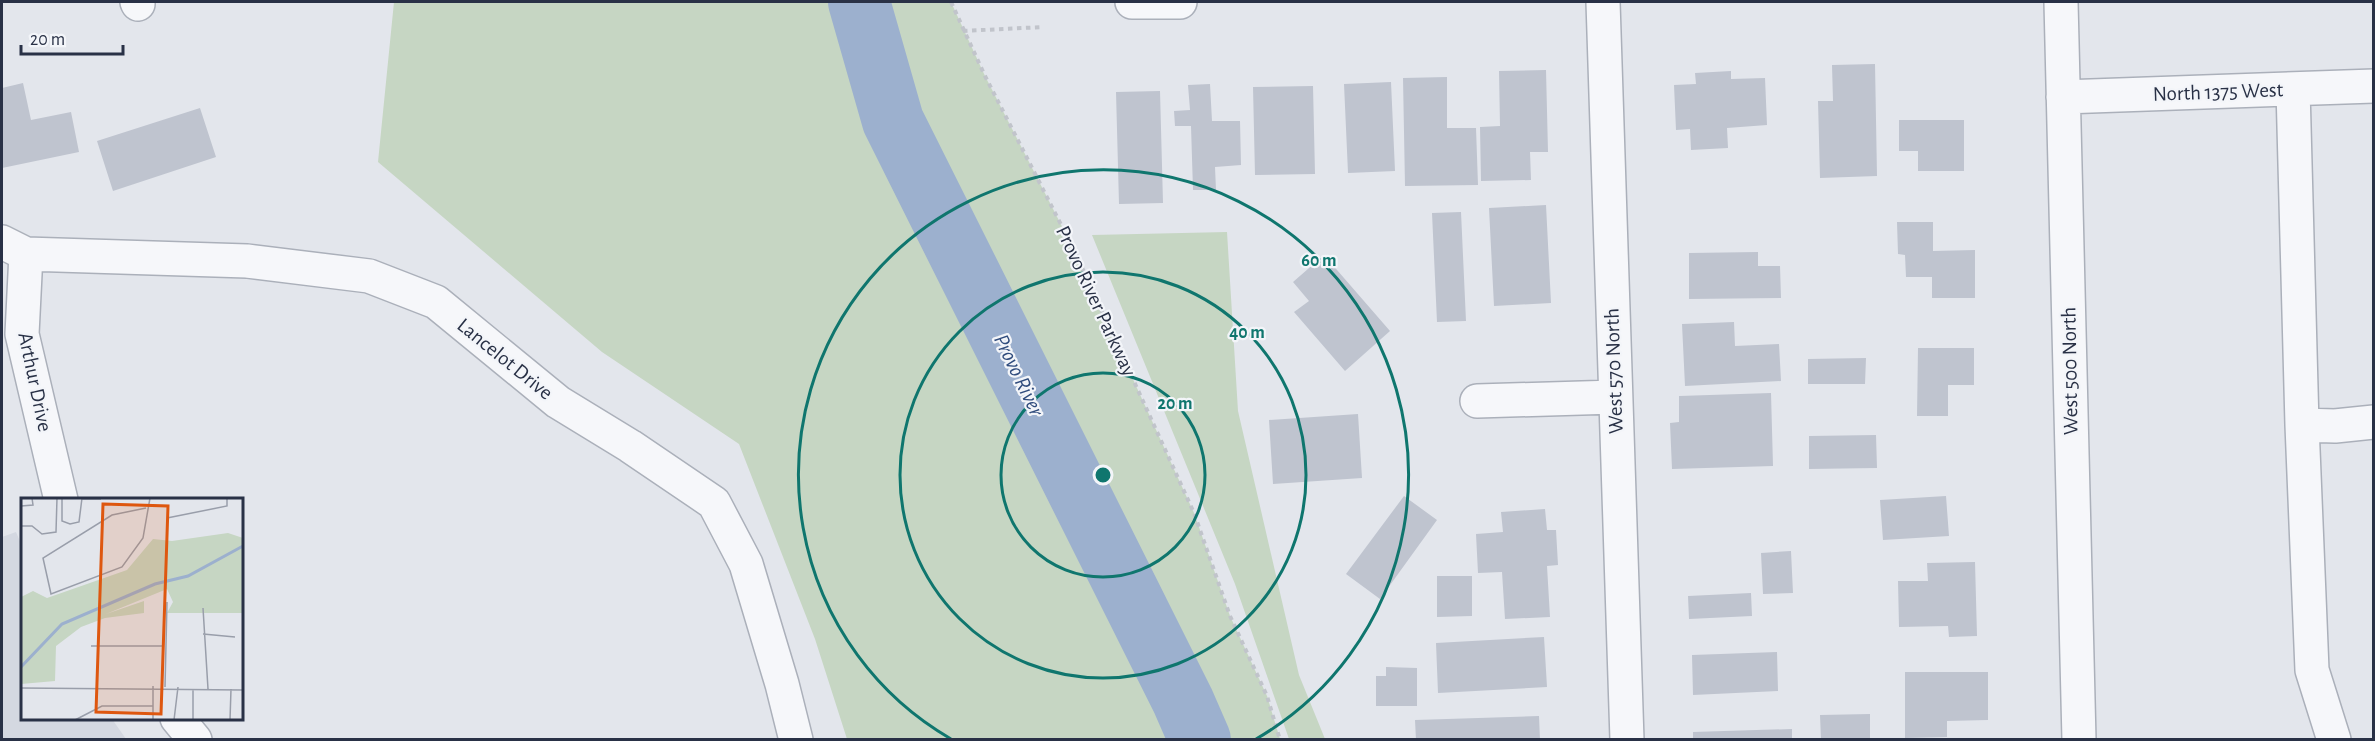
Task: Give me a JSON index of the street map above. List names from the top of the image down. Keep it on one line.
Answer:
{"streets":{"street":["North 1375 West","Lancelot Drive","West 570 North","West 500 North","Arthur Drive"],"path":["Provo River Parkway"]},"crossings":[["North 1375 West","West 500 North"],["Lancelot Drive","Arthur Drive"]],"water":["Provo River"],"scale_bar":"20 m","rings":["60 m","40 m","20 m"]}
